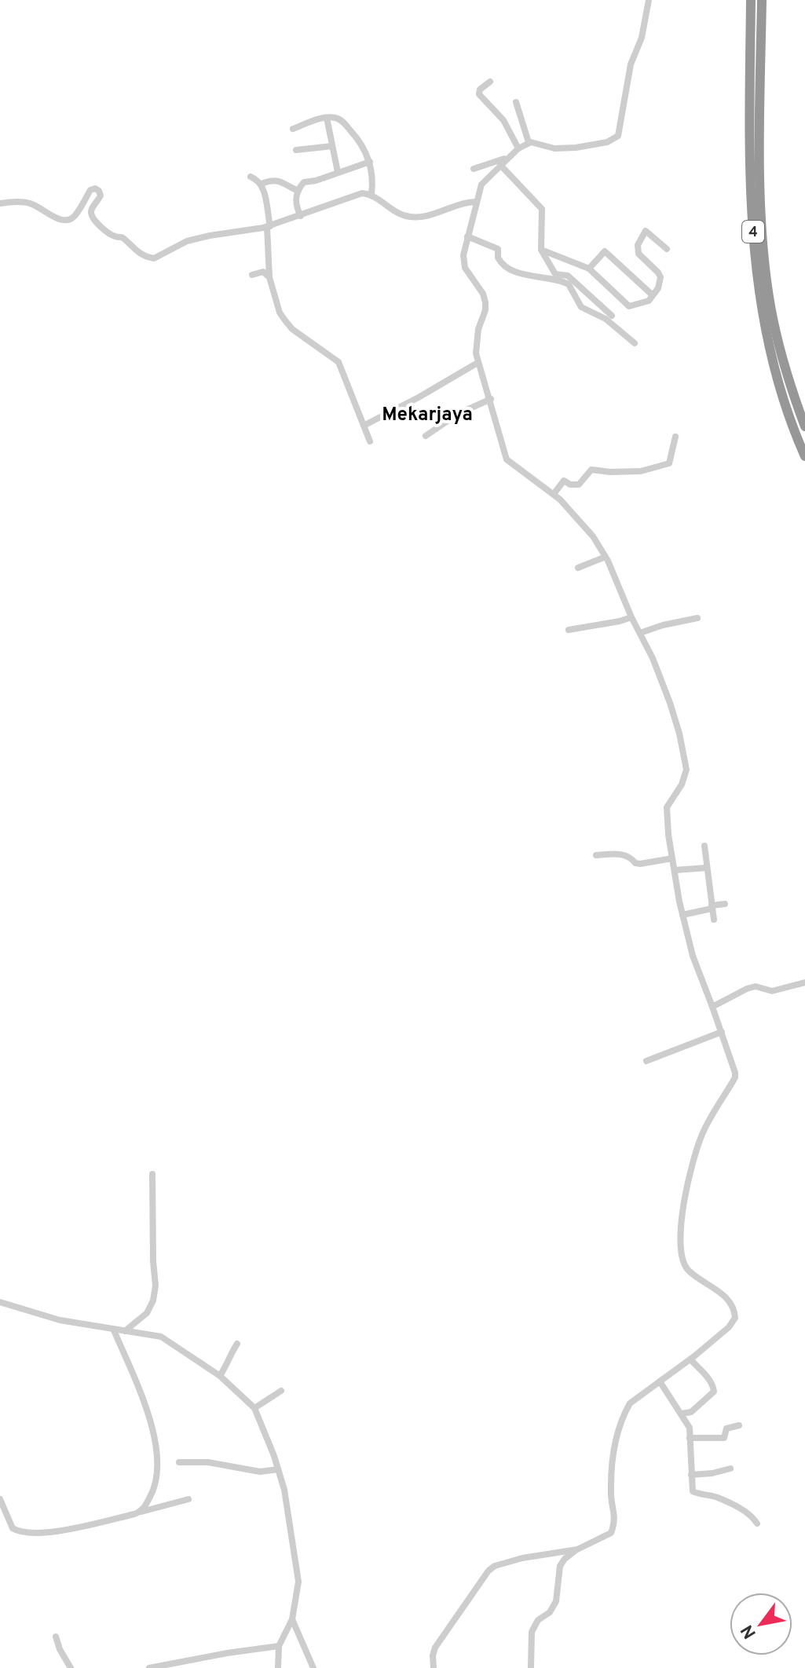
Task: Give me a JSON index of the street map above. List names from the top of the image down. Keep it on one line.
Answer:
{"streets":{"highway":["4"]},"districts":["Mekarjaya"],"north":"bottom left"}
